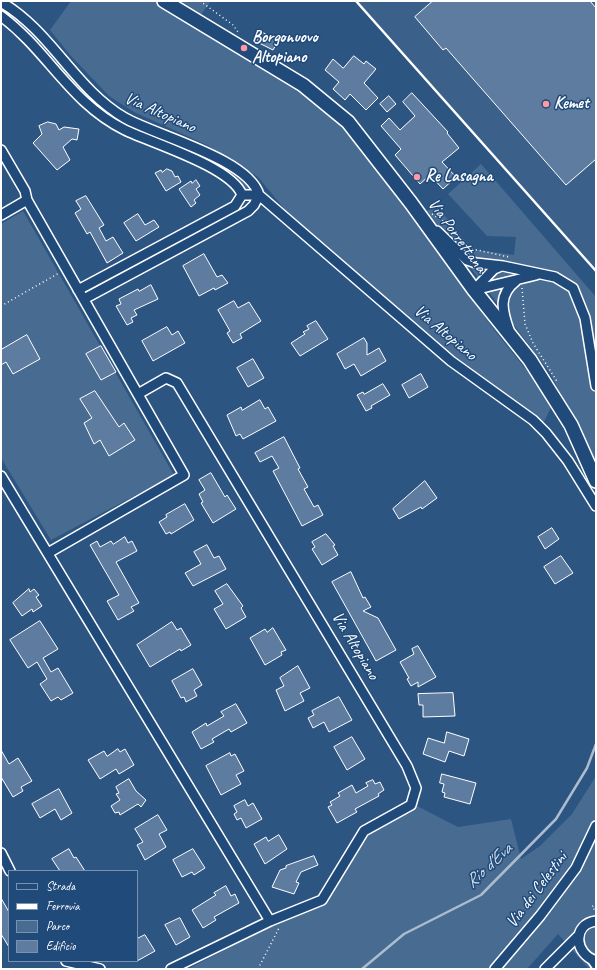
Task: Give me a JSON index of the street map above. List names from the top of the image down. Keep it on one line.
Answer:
{"streets":{"main road":["Via Porrettana"],"street":["Via Altopiano","Via dei Celestini"]},"water":["Rio d'Eva"],"places":["Borgonuovo Altopiano","Kemet","Re Lasagna"],"legend":["Strada","Ferrovia","Parco","Edificio"]}
